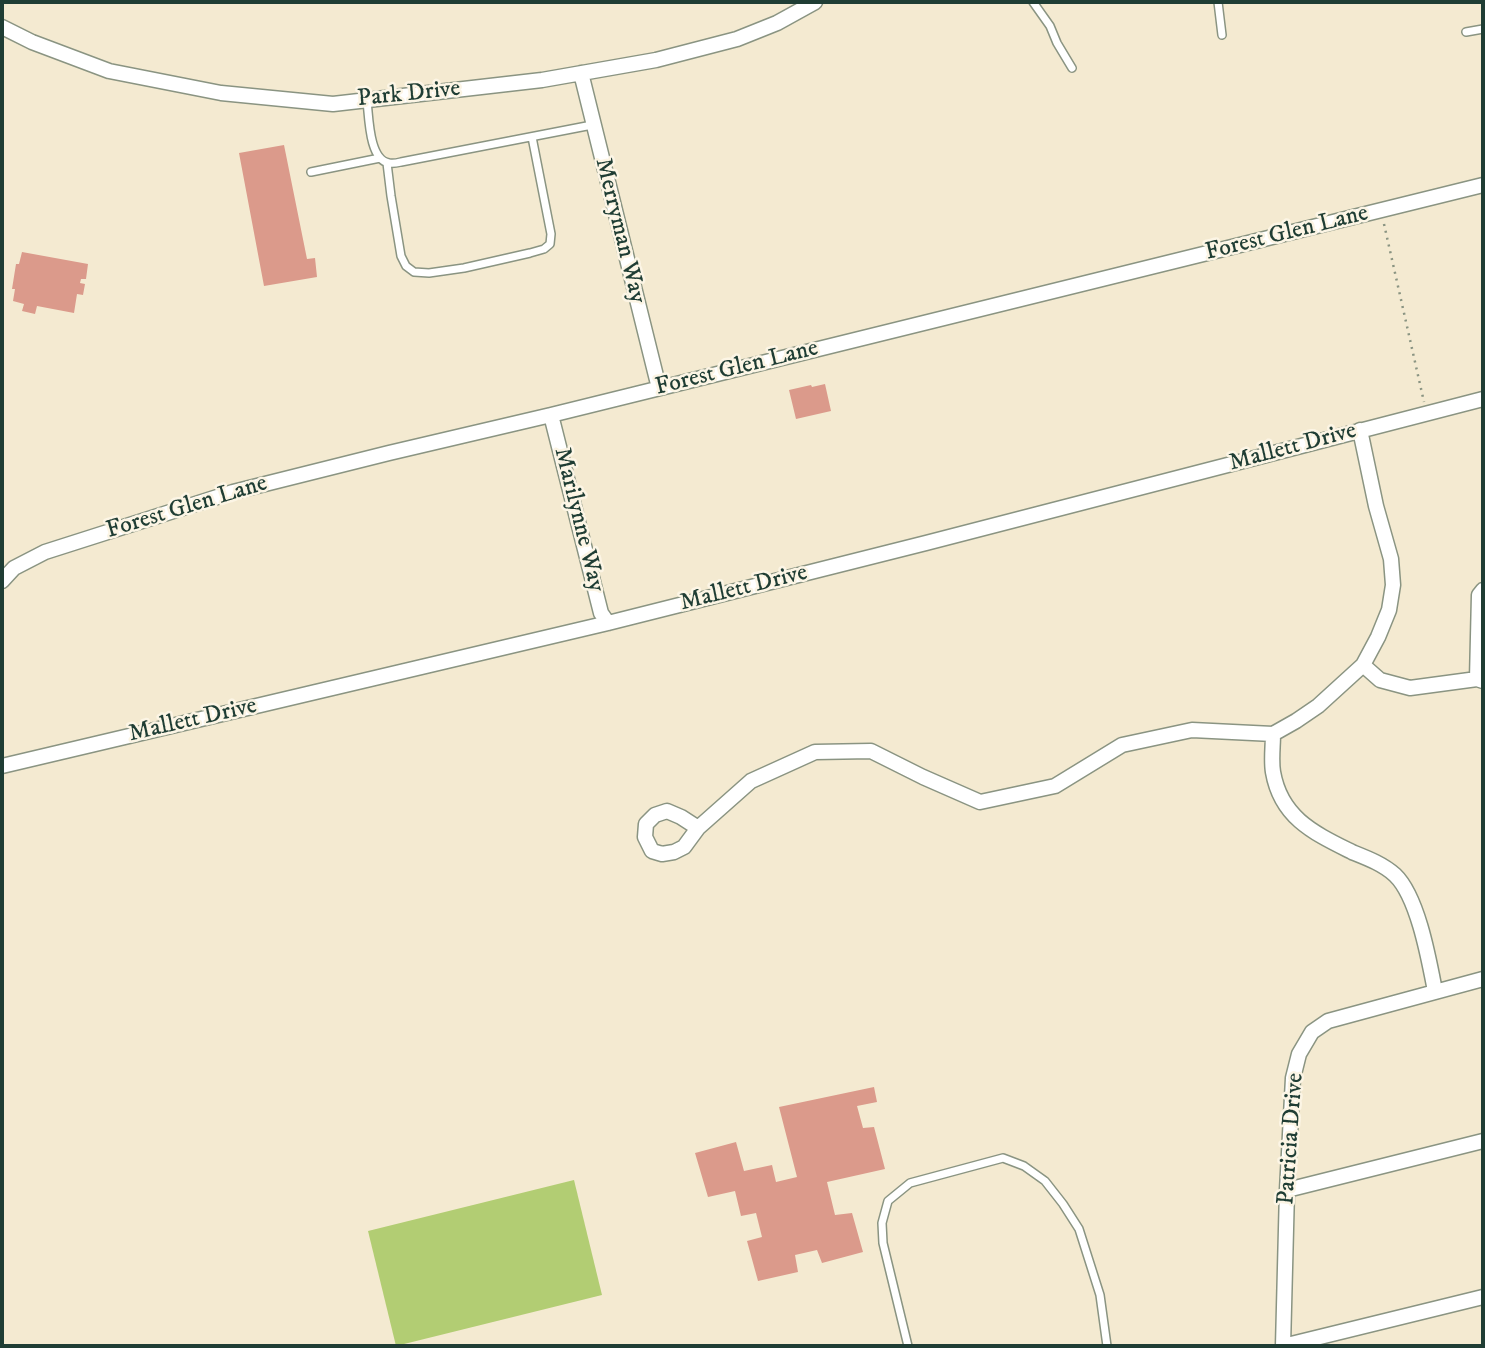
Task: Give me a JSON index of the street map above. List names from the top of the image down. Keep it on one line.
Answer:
{"streets":{"street":["Park Drive","Merryman Way","Forest Glen Lane","Mallett Drive","Marilynne Way","Patricia Drive"]},"crossings":[["Park Drive","Merryman Way"],["Merryman Way","Forest Glen Lane"],["Forest Glen Lane","Marilynne Way"],["Mallett Drive","Marilynne Way"]]}
